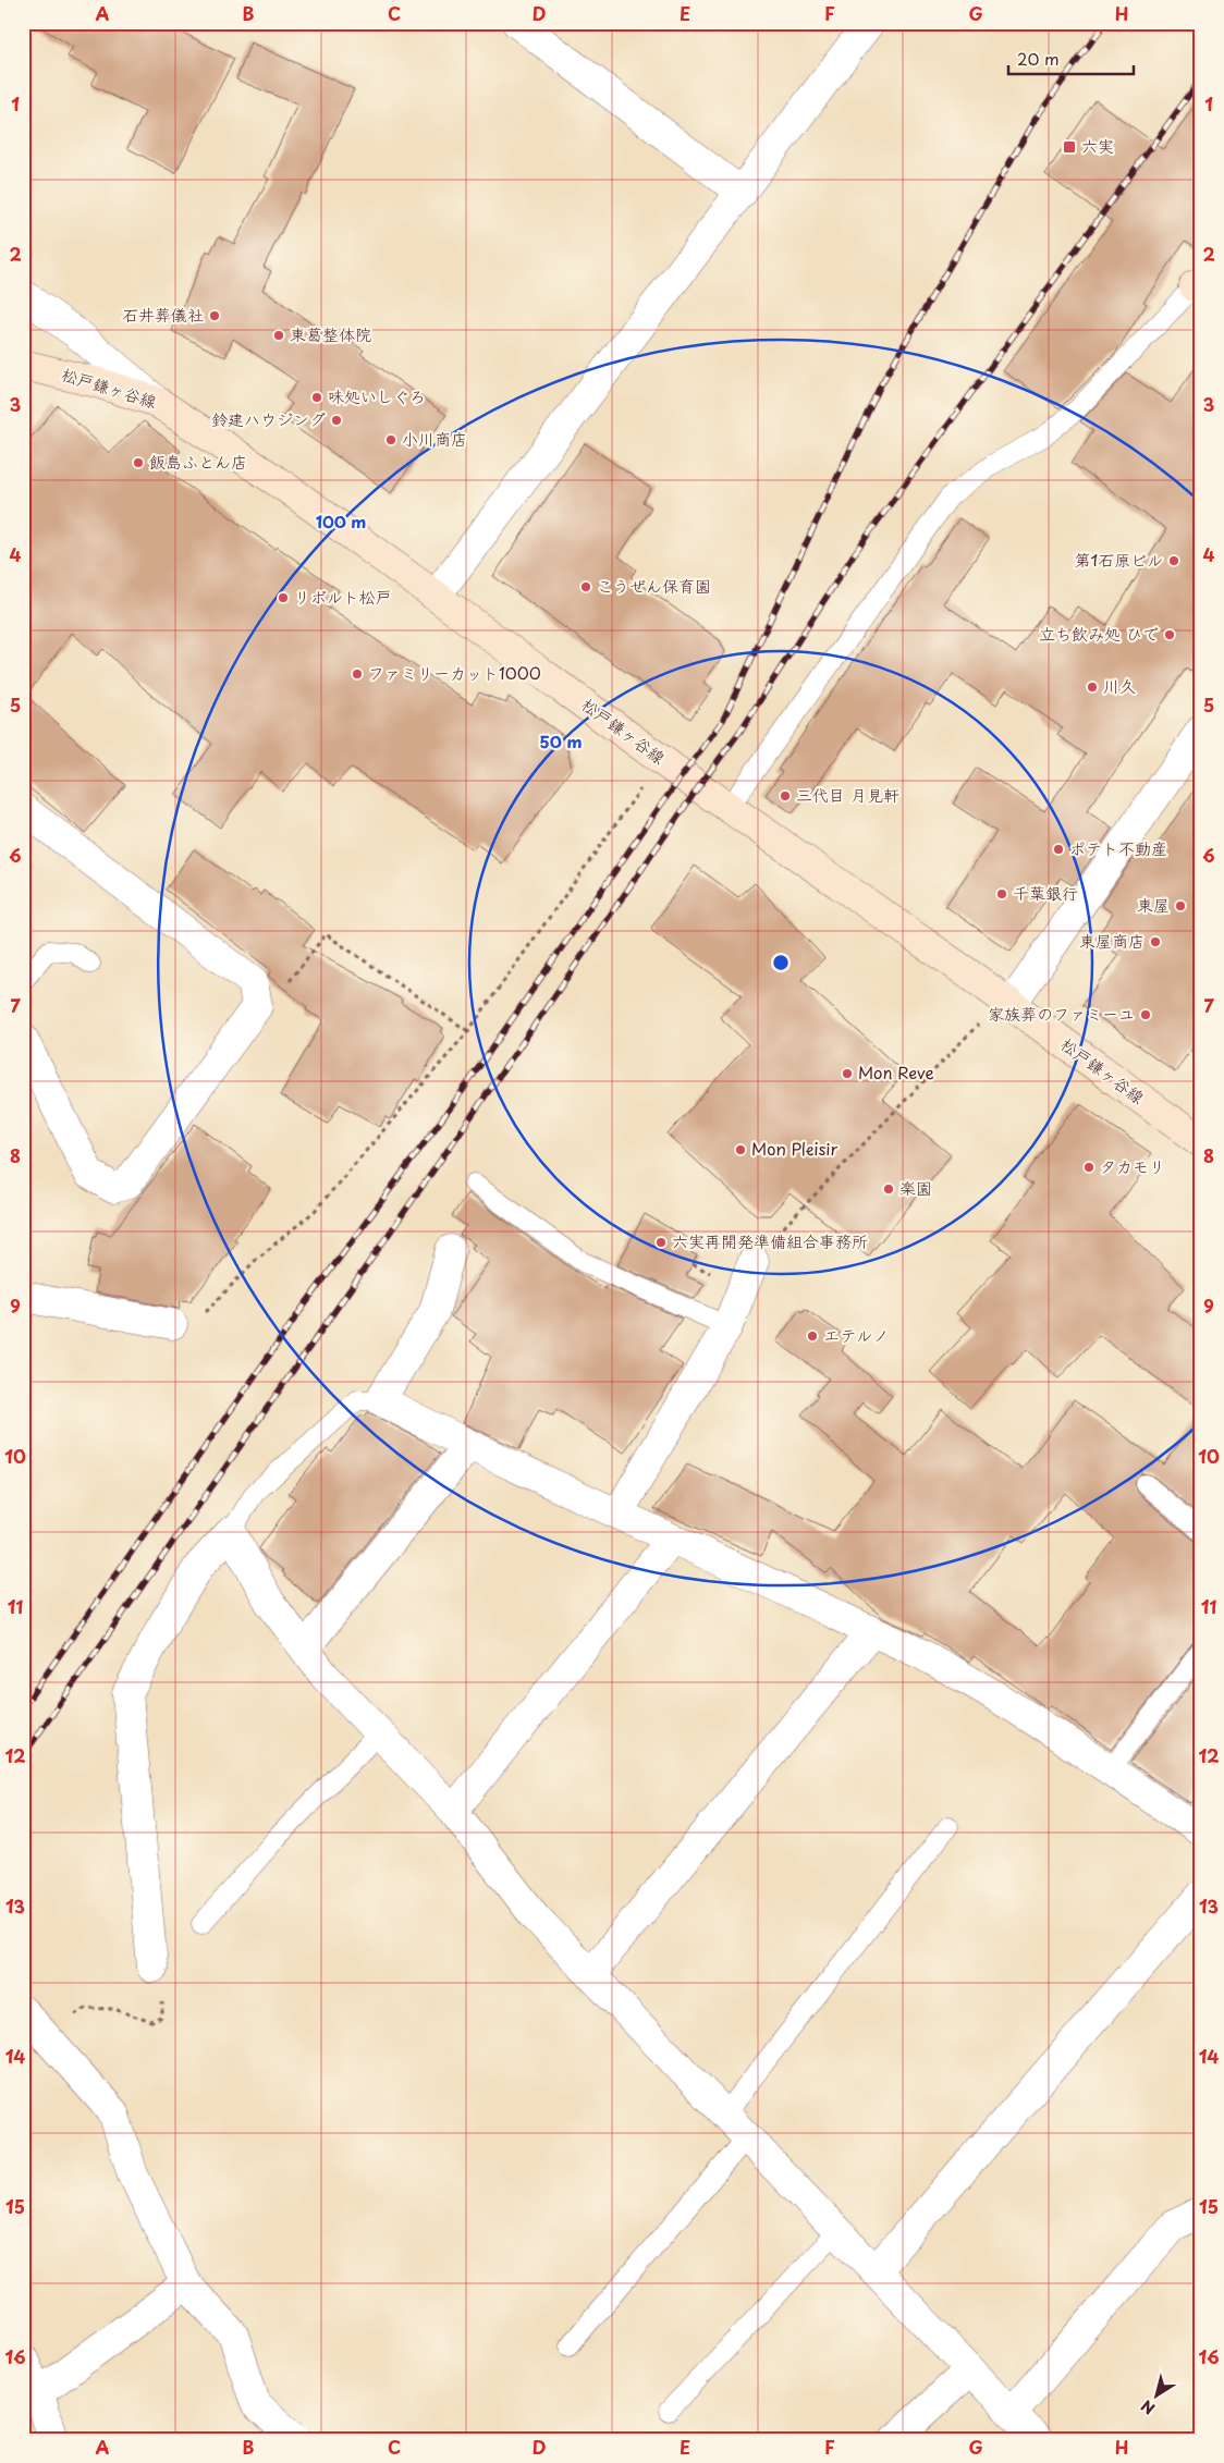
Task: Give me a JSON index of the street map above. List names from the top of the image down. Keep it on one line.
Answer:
{"streets":{"main road":["松戸鎌ヶ谷線"]},"places":{"transit":["六実"],"other":["石井葬儀社","東葛整体院","味処いしぐろ","鈴建ハウジング","小川商店","飯島ふとん店","第1石原ビル","こうぜん保育園","リボルト松戸","立ち飲み処 ひで","ファミリーカット1000","川久","三代目 月見軒","ポテト不動産","千葉銀行","東屋","東屋商店","家族葬のファミーユ","Mon Reve","Mon Pleisir","タカモリ","楽園","六実再開発準備組合事務所","エテルノ"]},"scale_bar":"20 m","north":"bottom left","grid":{"columns":["A","B","C","D","E","F","G","H"],"rows":["1","2","3","4","5","6","7","8","9","10","11","12","13","14","15","16"]},"rings":["100 m","50 m"]}
